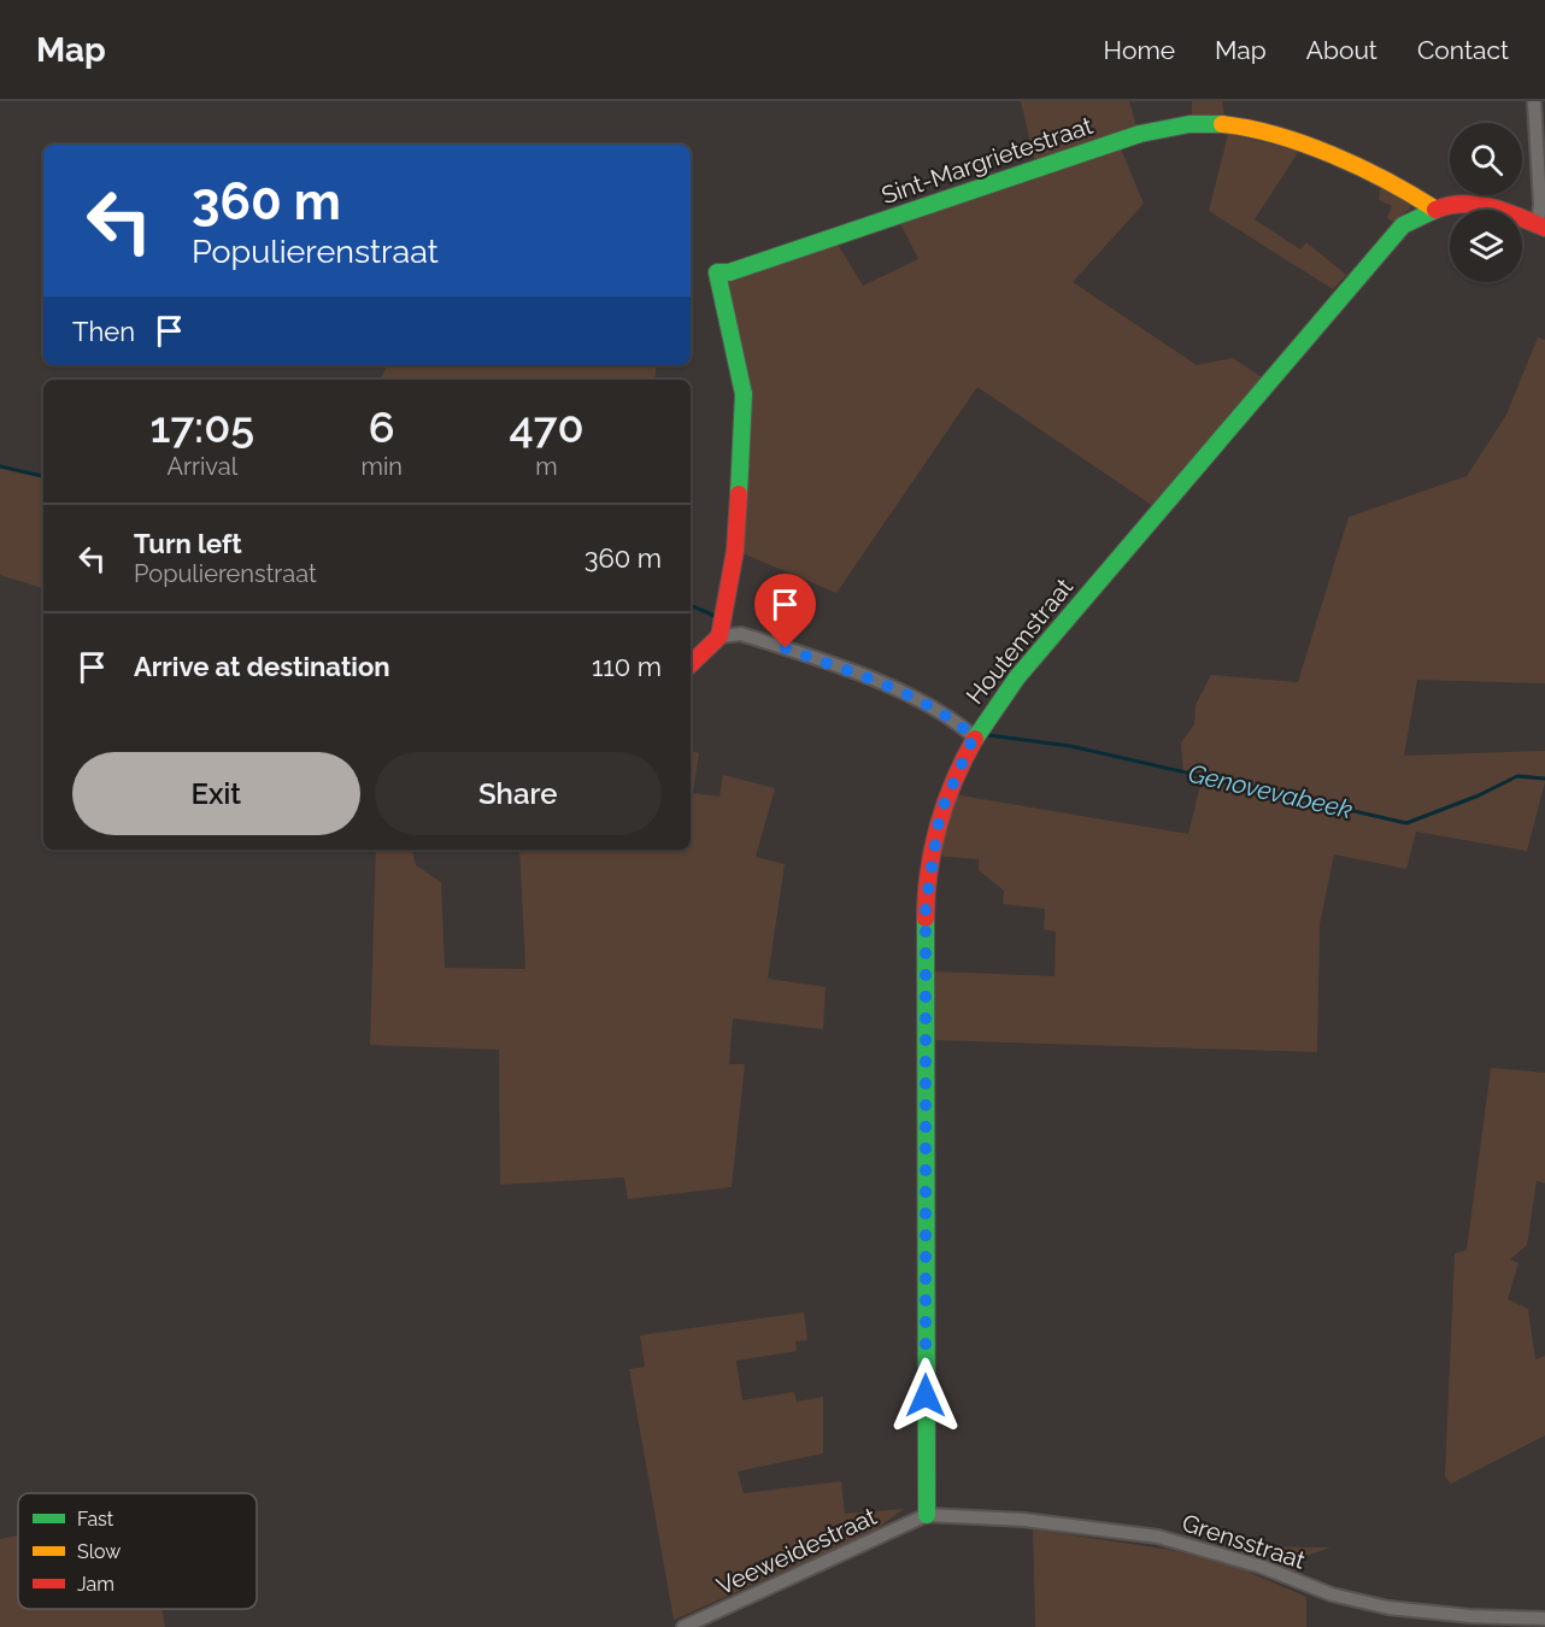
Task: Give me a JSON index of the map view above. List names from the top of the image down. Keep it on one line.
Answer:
{"streets":{"street":["Sint-Margrietestraat","Houtemstraat","Grensstraat","Veeweidestraat"]},"crossings":[["Sint-Margrietestraat","Houtemstraat"],["Houtemstraat","Grensstraat"],["Houtemstraat","Veeweidestraat"],["Grensstraat","Veeweidestraat"]],"water":["Genovevabeek"],"legend":["Fast","Slow","Jam"],"page":{"header":"Map","nav":["Home","Map","About","Contact"],"turn":["360 m","Populierenstraat"],"then":"Then","eta":["17:05","Arrival","6","min","470","m"],"list":[{"name":"Turn left","note":"Populierenstraat","value":"360 m"},{"name":"Arrive at destination","value":"110 m"}],"buttons":["Exit","Share"]}}
